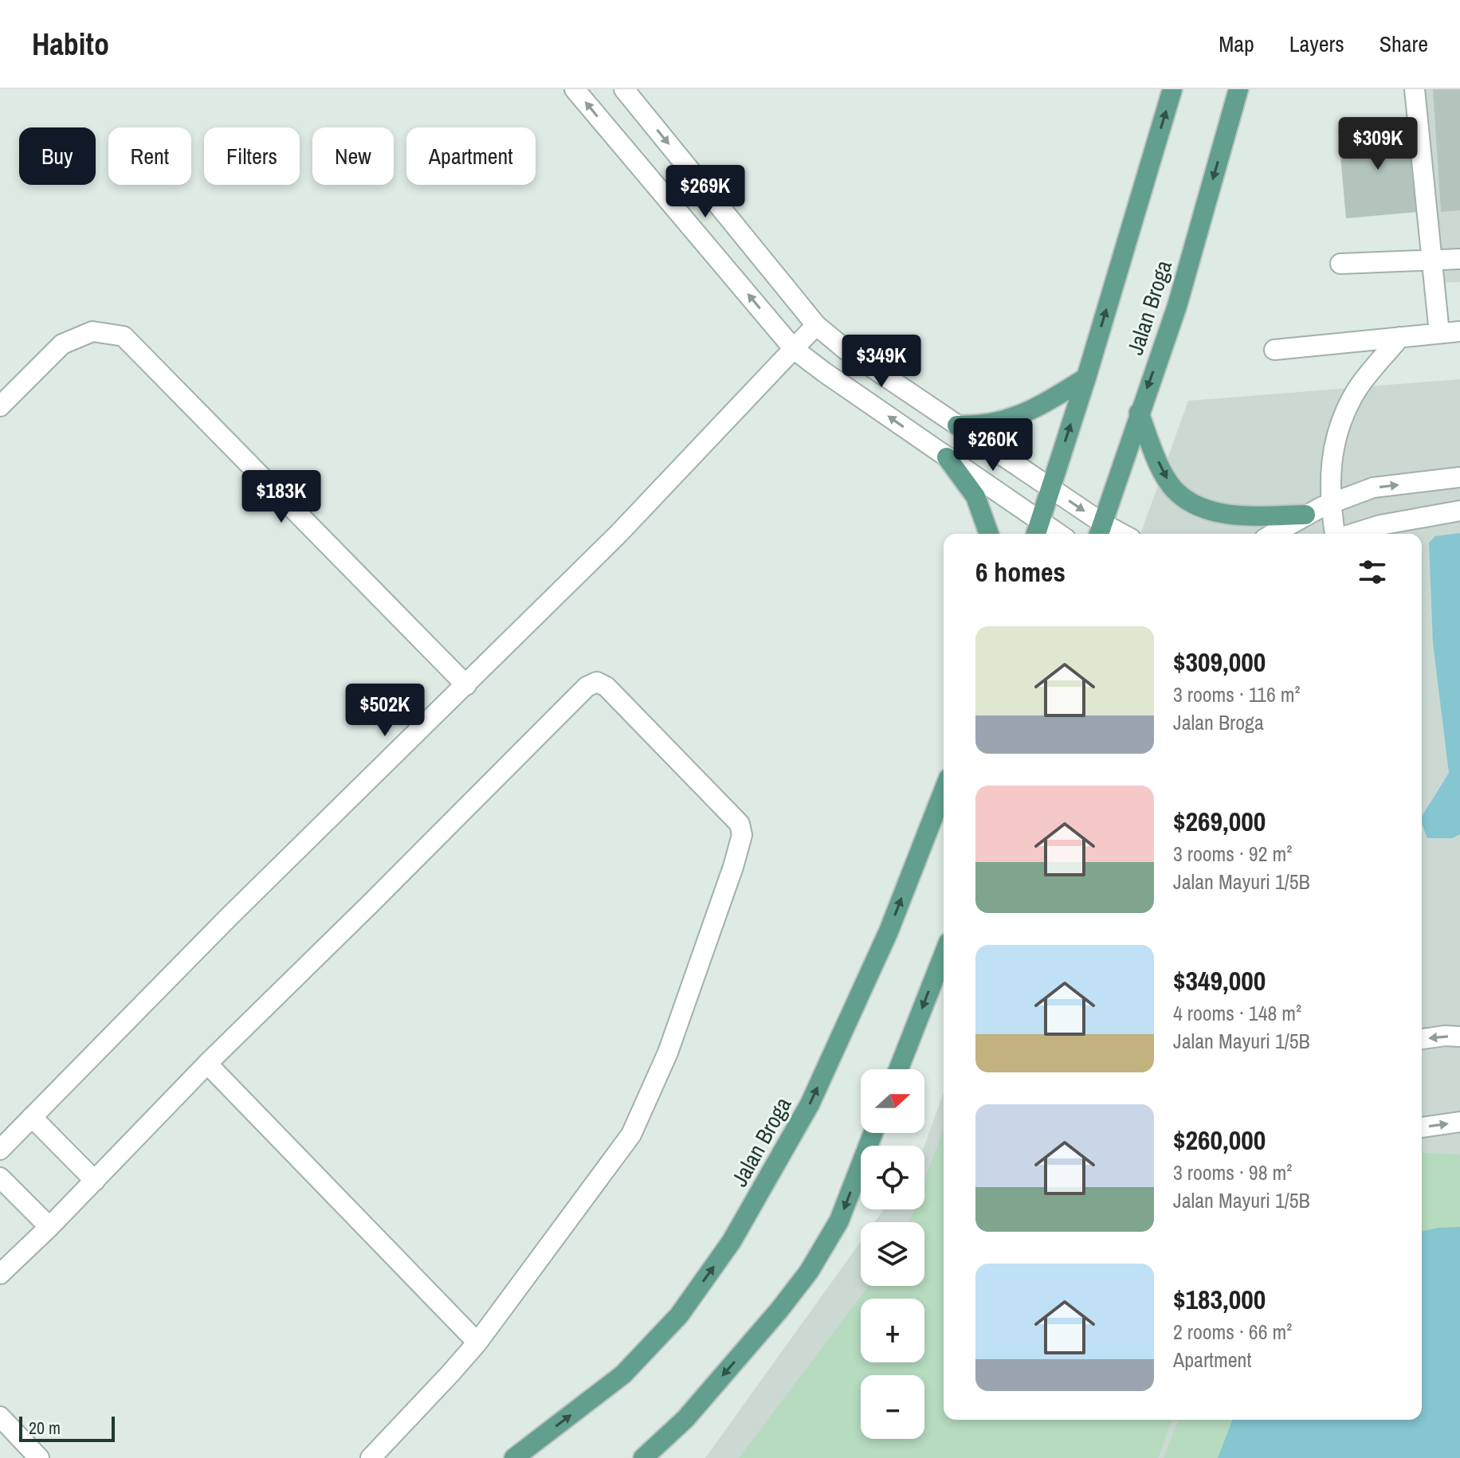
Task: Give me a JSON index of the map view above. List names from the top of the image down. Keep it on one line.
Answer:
{"streets":{"main road":["Jalan Broga"]},"scale_bar":"20 m","north":"right","page":{"header":"Habito","nav":["Map","Layers","Share"],"price":["$309K","$269K","$349K","$260K","$183K","$502K"],"chip":["Buy","Rent","Filters","New","Apartment"],"heading":"6 homes","list":[{"name":"$309,000","note":"3 rooms · 116 m² · Jalan Broga"},{"name":"$269,000","note":"3 rooms · 92 m² · Jalan Mayuri 1/5B"},{"name":"$349,000","note":"4 rooms · 148 m² · Jalan Mayuri 1/5B"},{"name":"$260,000","note":"3 rooms · 98 m² · Jalan Mayuri 1/5B"},{"name":"$183,000","note":"2 rooms · 66 m² · Apartment"}],"map_buttons":["+","−"],"scale":"20 m"}}
